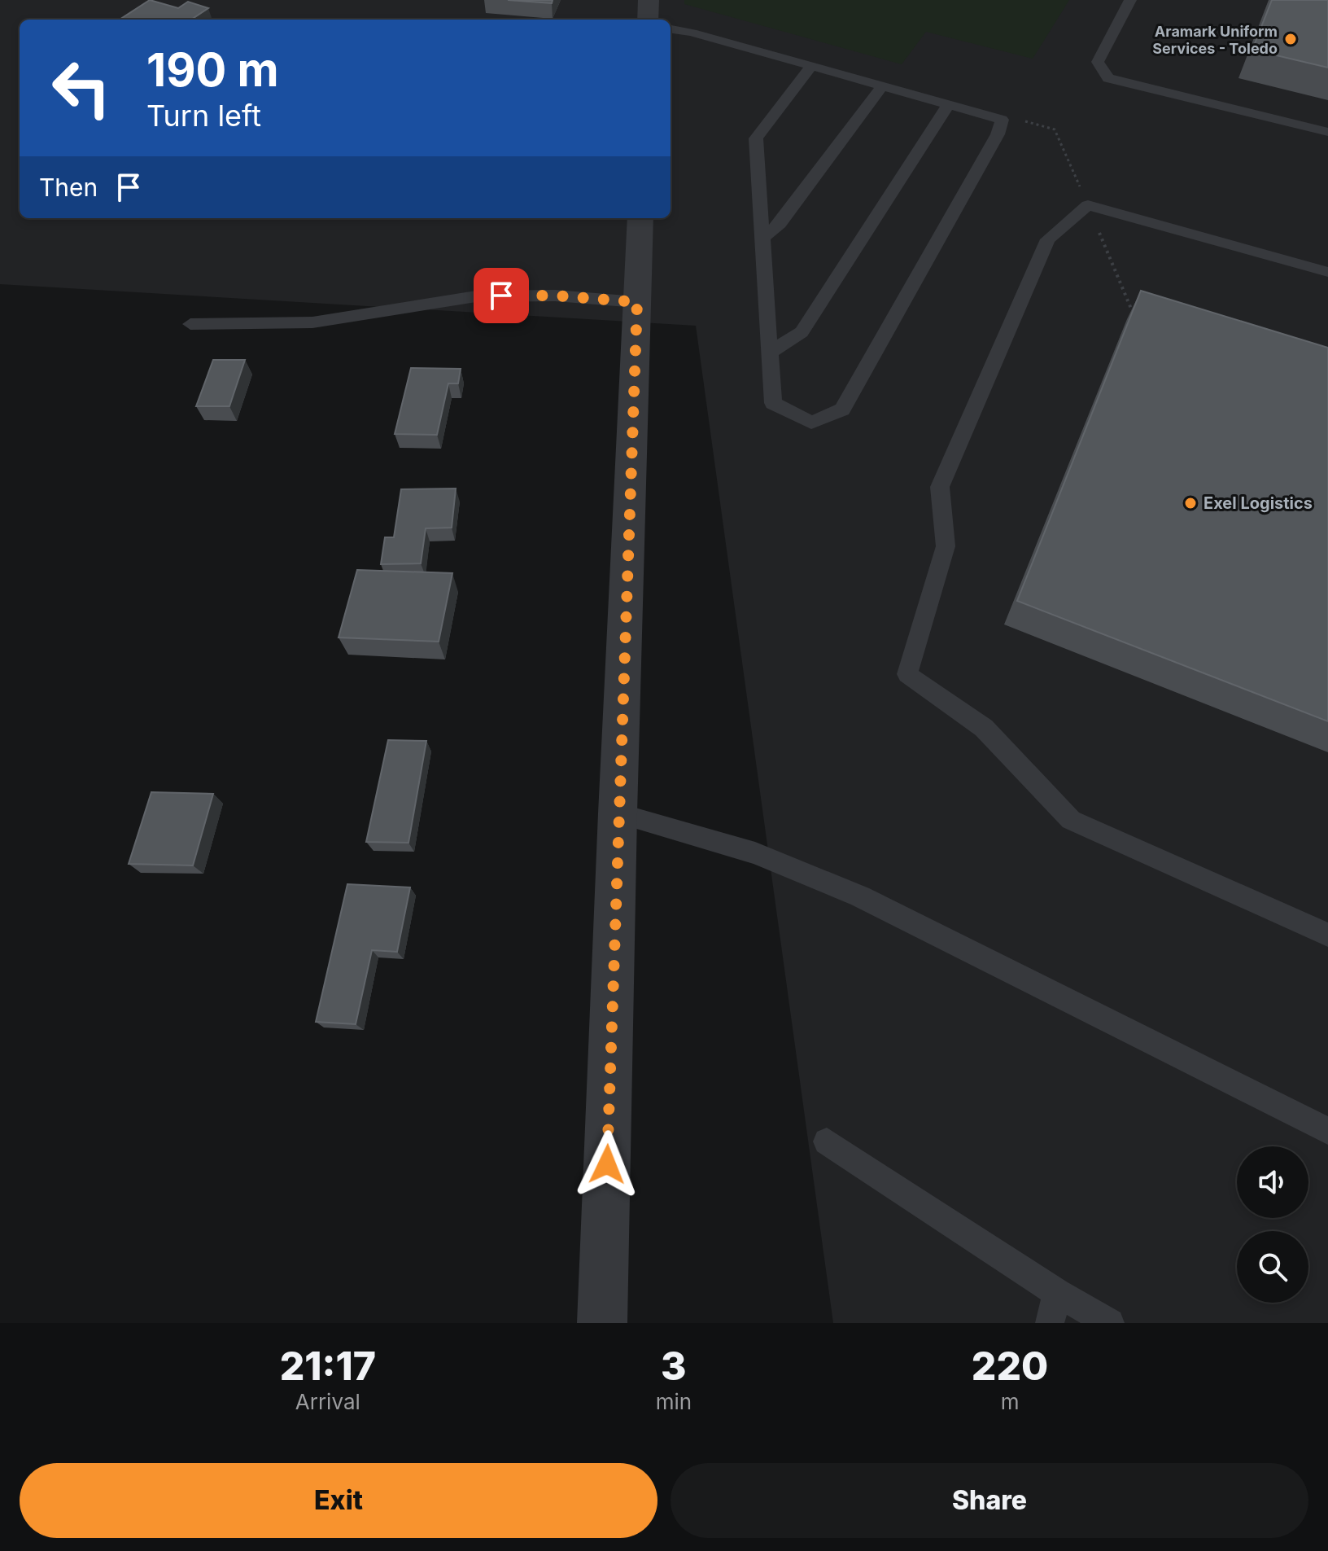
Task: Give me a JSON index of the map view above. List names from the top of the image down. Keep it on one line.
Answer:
{"places":["Aramark Uniform Services - Toledo","Exel Logistics"],"page":{"turn":["190 m","Turn left"],"then":"Then","eta":["21:17","Arrival","3","min","220","m"],"buttons":["Exit","Share"]}}
